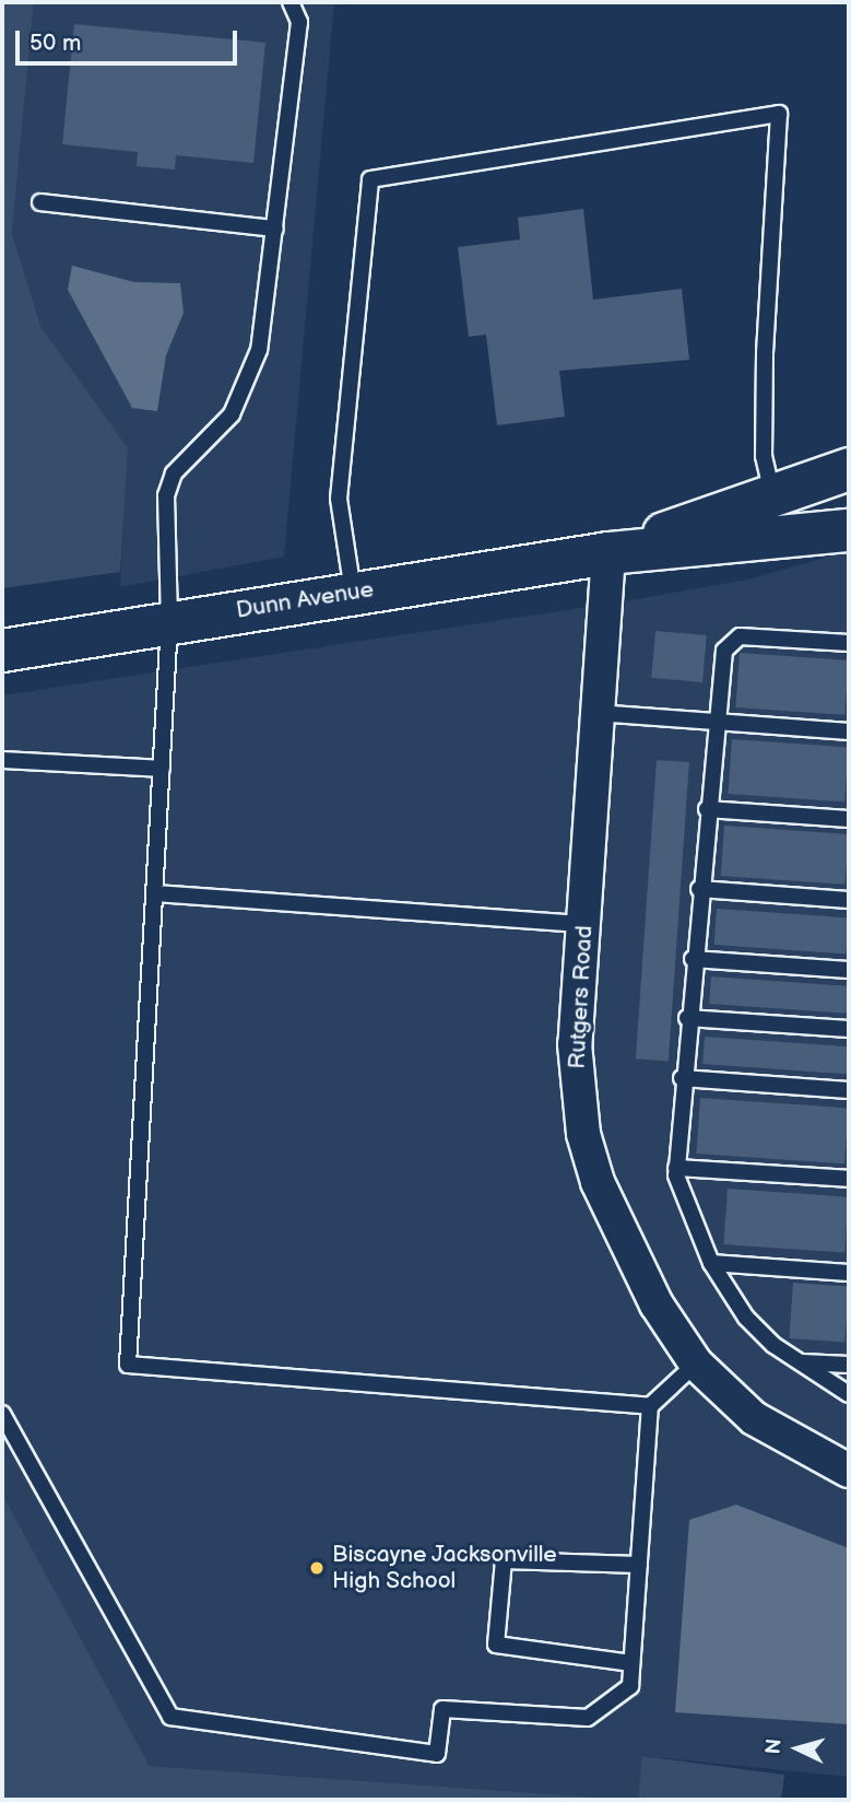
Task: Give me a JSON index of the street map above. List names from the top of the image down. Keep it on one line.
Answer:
{"streets":{"main road":["Dunn Avenue"],"street":["Rutgers Road"]},"crossings":[["Dunn Avenue","Rutgers Road"]],"places":["Biscayne Jacksonville High School"],"scale_bar":"50 m","north":"left"}
